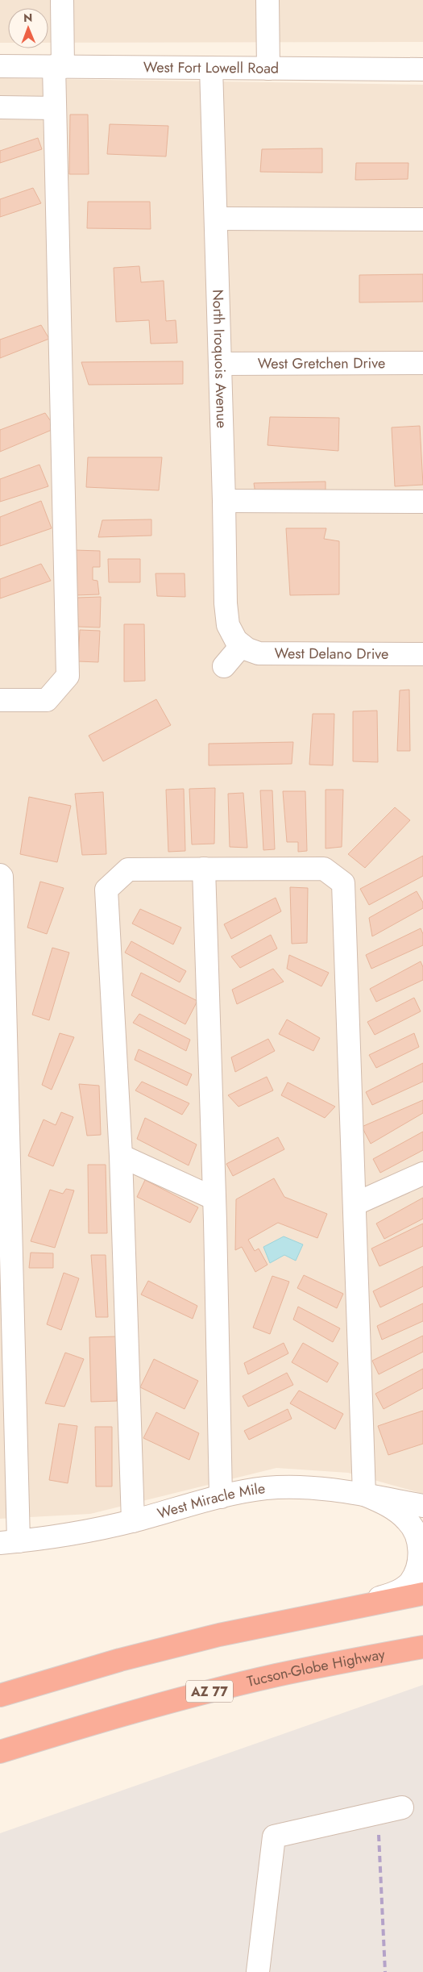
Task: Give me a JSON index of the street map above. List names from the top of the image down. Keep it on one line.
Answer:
{"streets":{"highway":["Tucson-Globe Highway","AZ 77"],"street":["West Fort Lowell Road","North Iroquois Avenue","West Gretchen Drive","West Delano Drive","West Miracle Mile"]},"crossings":[["West Fort Lowell Road","North Iroquois Avenue"],["North Iroquois Avenue","West Gretchen Drive"],["North Iroquois Avenue","West Delano Drive"]],"north":"top"}
